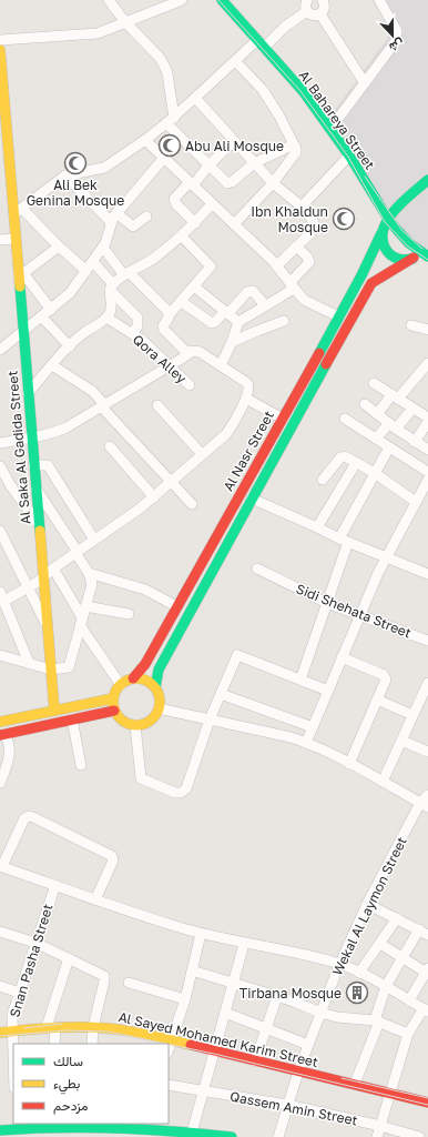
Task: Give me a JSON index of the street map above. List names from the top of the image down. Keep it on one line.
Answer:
{"streets":{"main road":["Al Bahareya Street","Al Saka Al Gadida Street","Al Nasr Street","Al Sayed Mohamed Karim Street"],"street":["Qora Alley","Sidi Shehata Street","Wekal Al Laymon Street","Snan Pasha Street","Qassem Amin Street"]},"crossings":[["Al Bahareya Street","Al Nasr Street"],["Wekal Al Laymon Street","Al Sayed Mohamed Karim Street"],["Wekal Al Laymon Street","Qassem Amin Street"],["Snan Pasha Street","Al Sayed Mohamed Karim Street"]],"places":{"mosque":["Abu Ali Mosque","Ali Bek Genina Mosque","Ibn Khaldun Mosque"],"building":["Tirbana Mosque"]},"legend":["سالك","بطيء","مزدحم"],"north":"bottom"}
